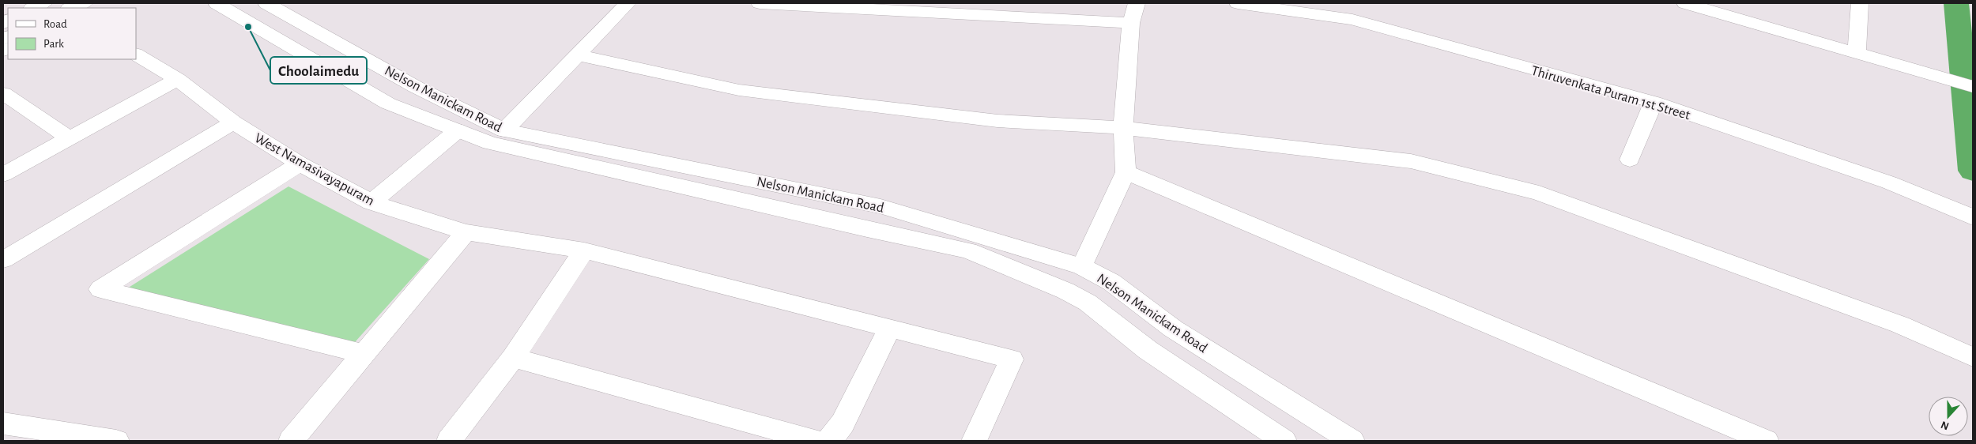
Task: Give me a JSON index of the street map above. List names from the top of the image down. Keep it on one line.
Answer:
{"streets":{"street":["Thiruvenkata Puram 1st Street","Nelson Manickam Road","West Namasivayapuram"]},"places":["Choolaimedu"],"legend":["Road","Park"],"north":"bottom"}
